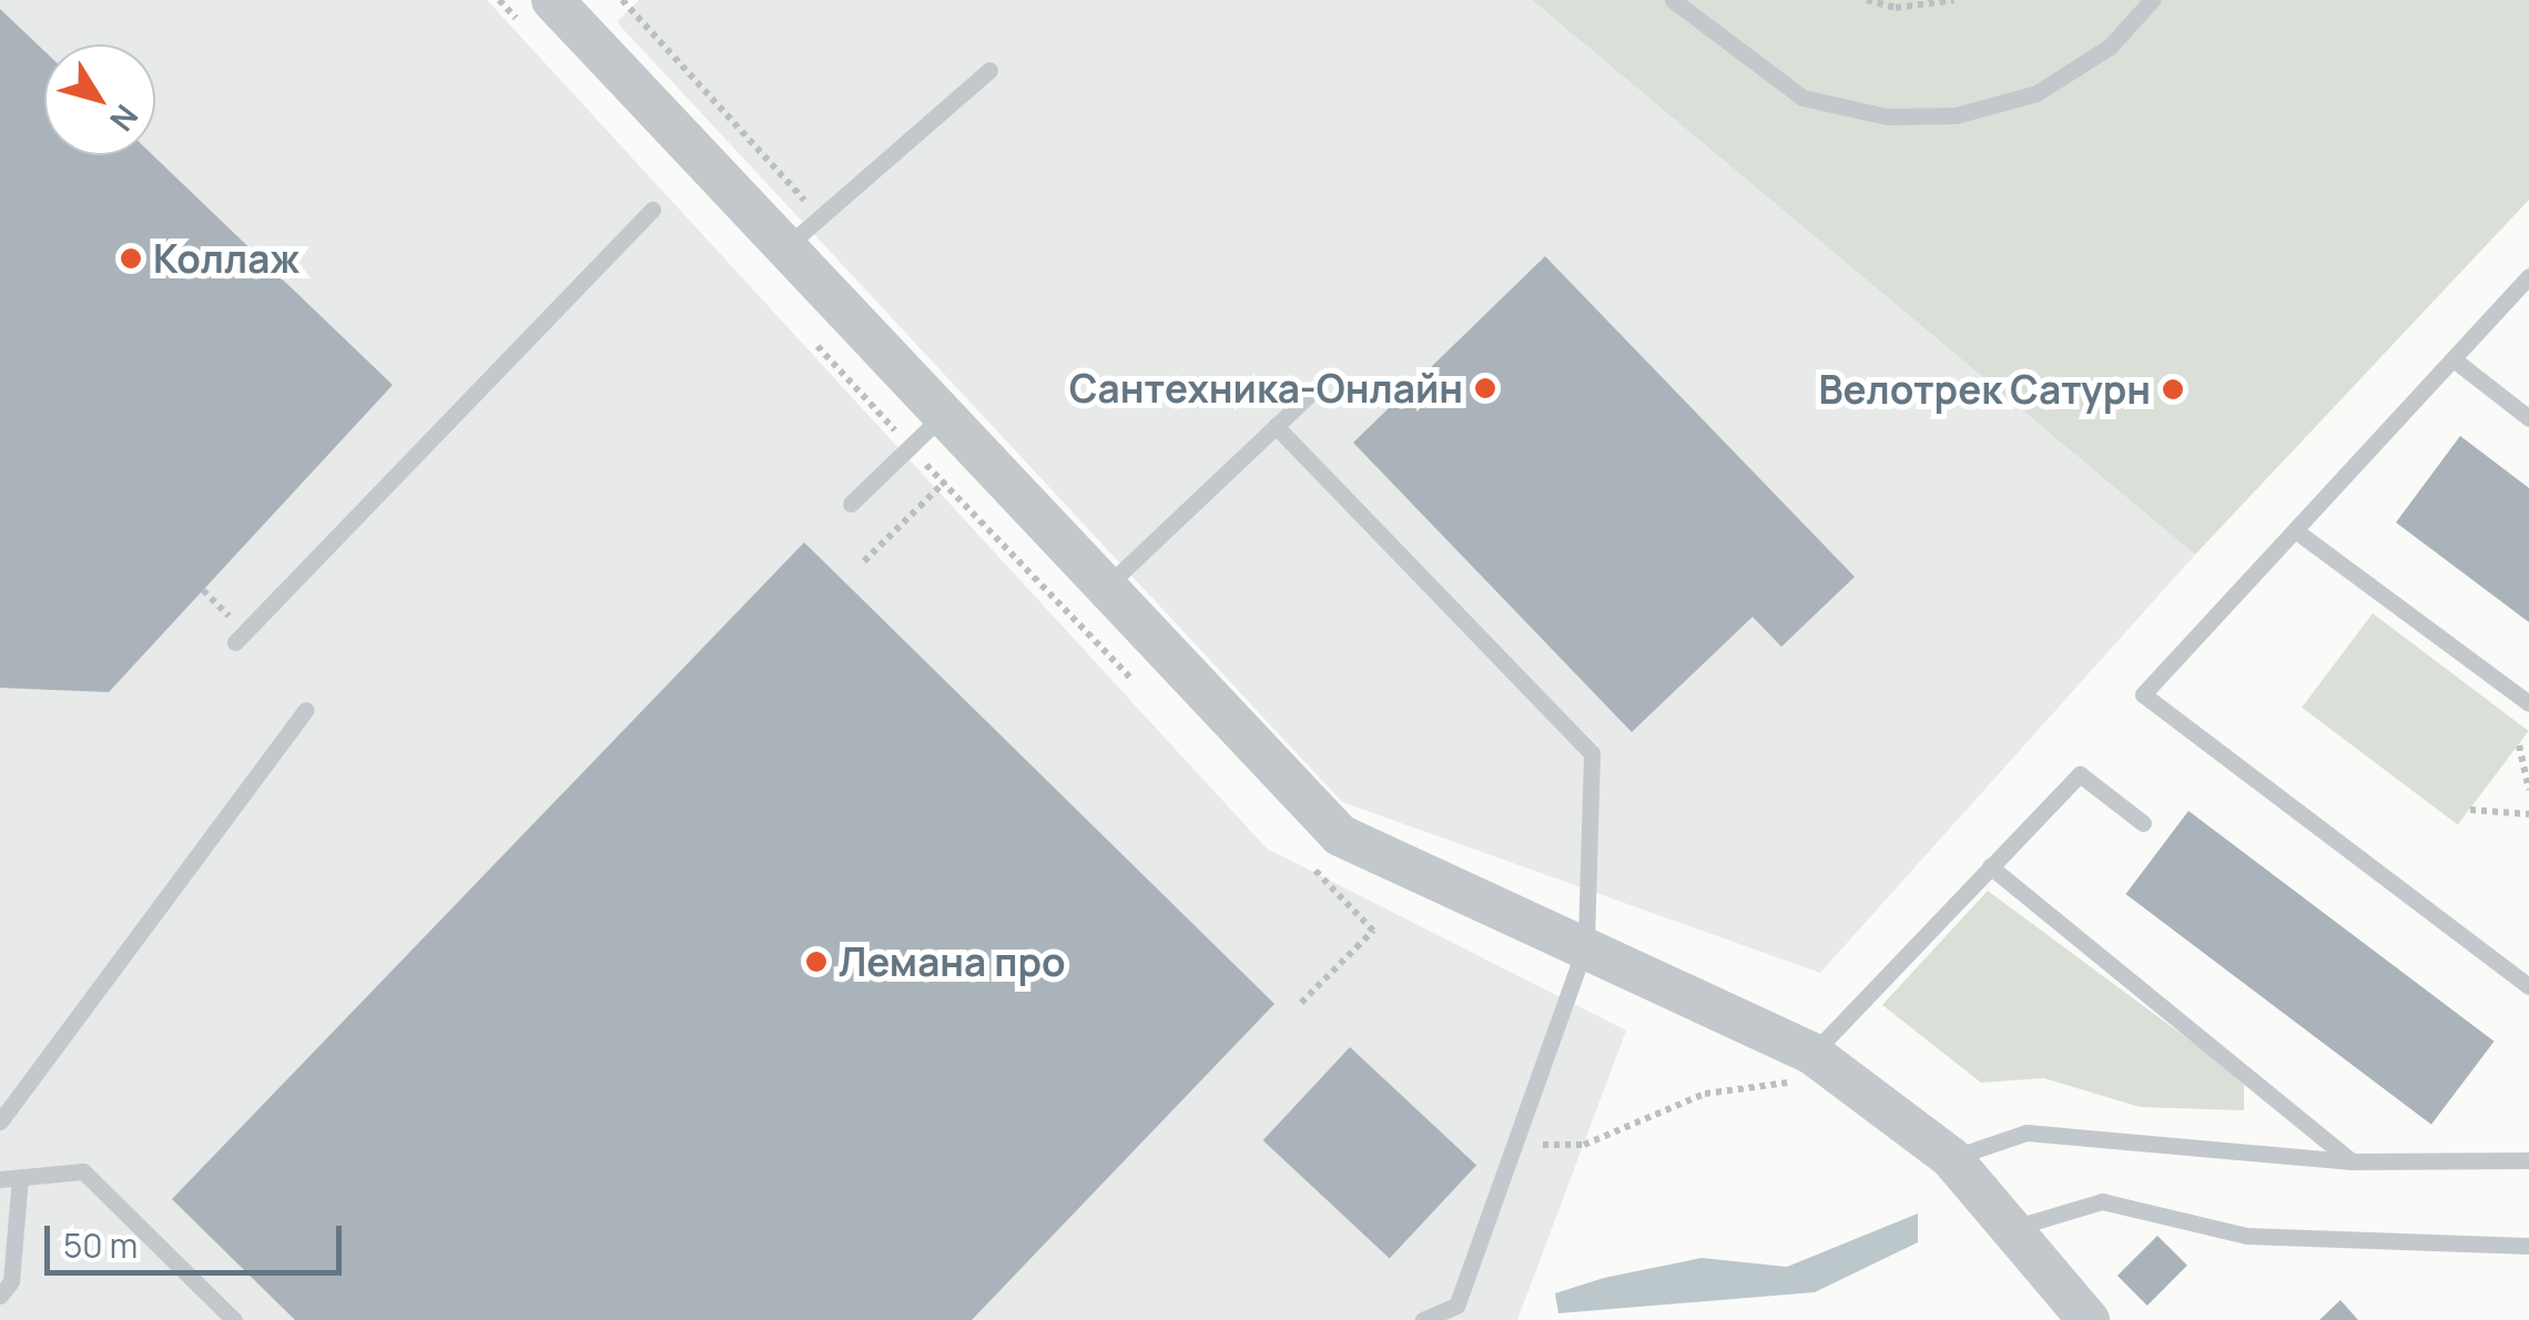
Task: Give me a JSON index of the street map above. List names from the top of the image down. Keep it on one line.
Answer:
{"places":["Коллаж","Сантехника-Онлайн","Велотрек Сатурн","Лемана про"],"scale_bar":"50 m","north":"bottom right"}
